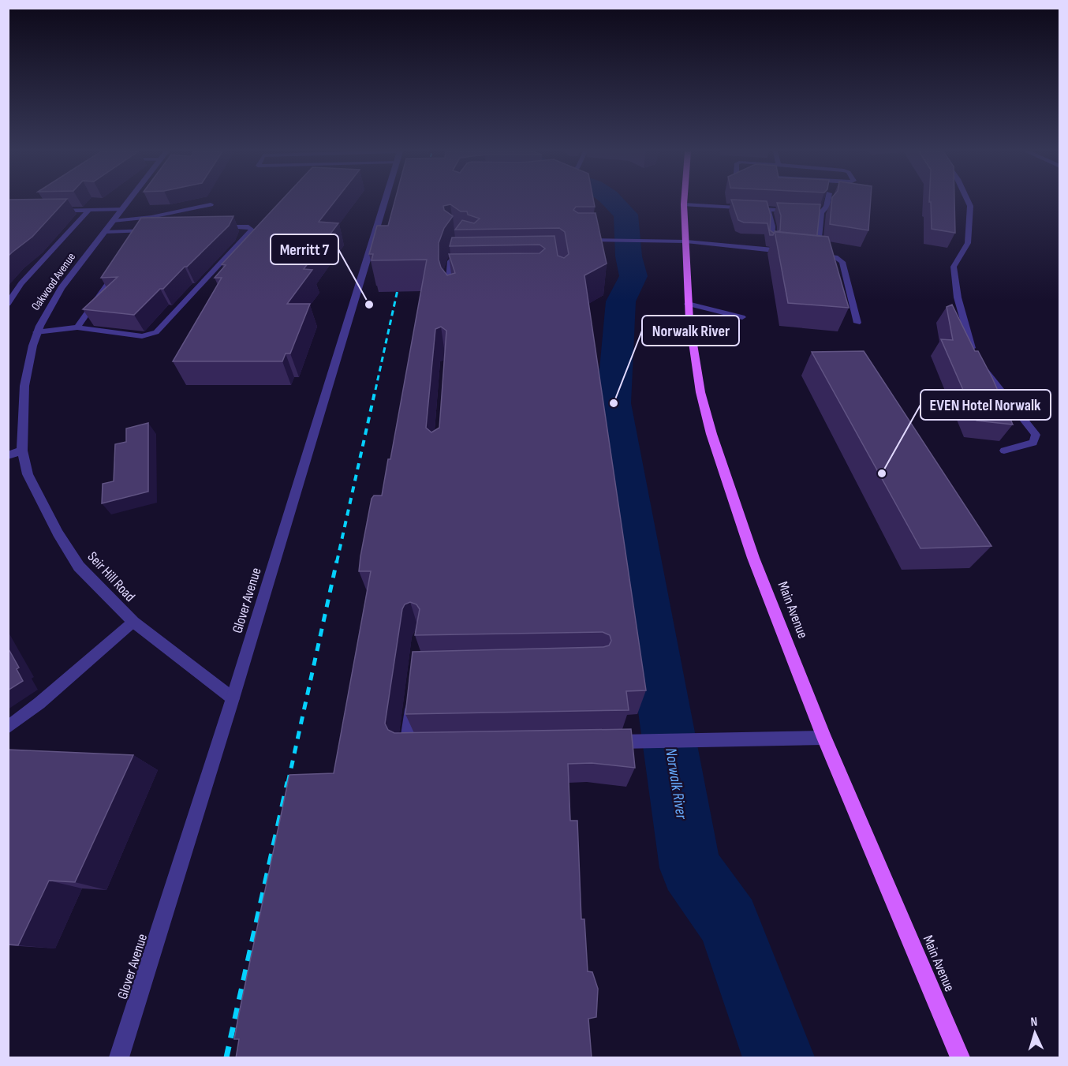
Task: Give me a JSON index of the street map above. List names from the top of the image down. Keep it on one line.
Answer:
{"streets":{"main road":["Main Avenue"],"street":["Oakwood Avenue","Seir Hill Road","Glover Avenue"]},"crossings":[["Oakwood Avenue","Seir Hill Road"],["Seir Hill Road","Glover Avenue"]],"water":["Norwalk River"],"places":["Merritt 7","Norwalk River","EVEN Hotel Norwalk"],"north":"top"}
